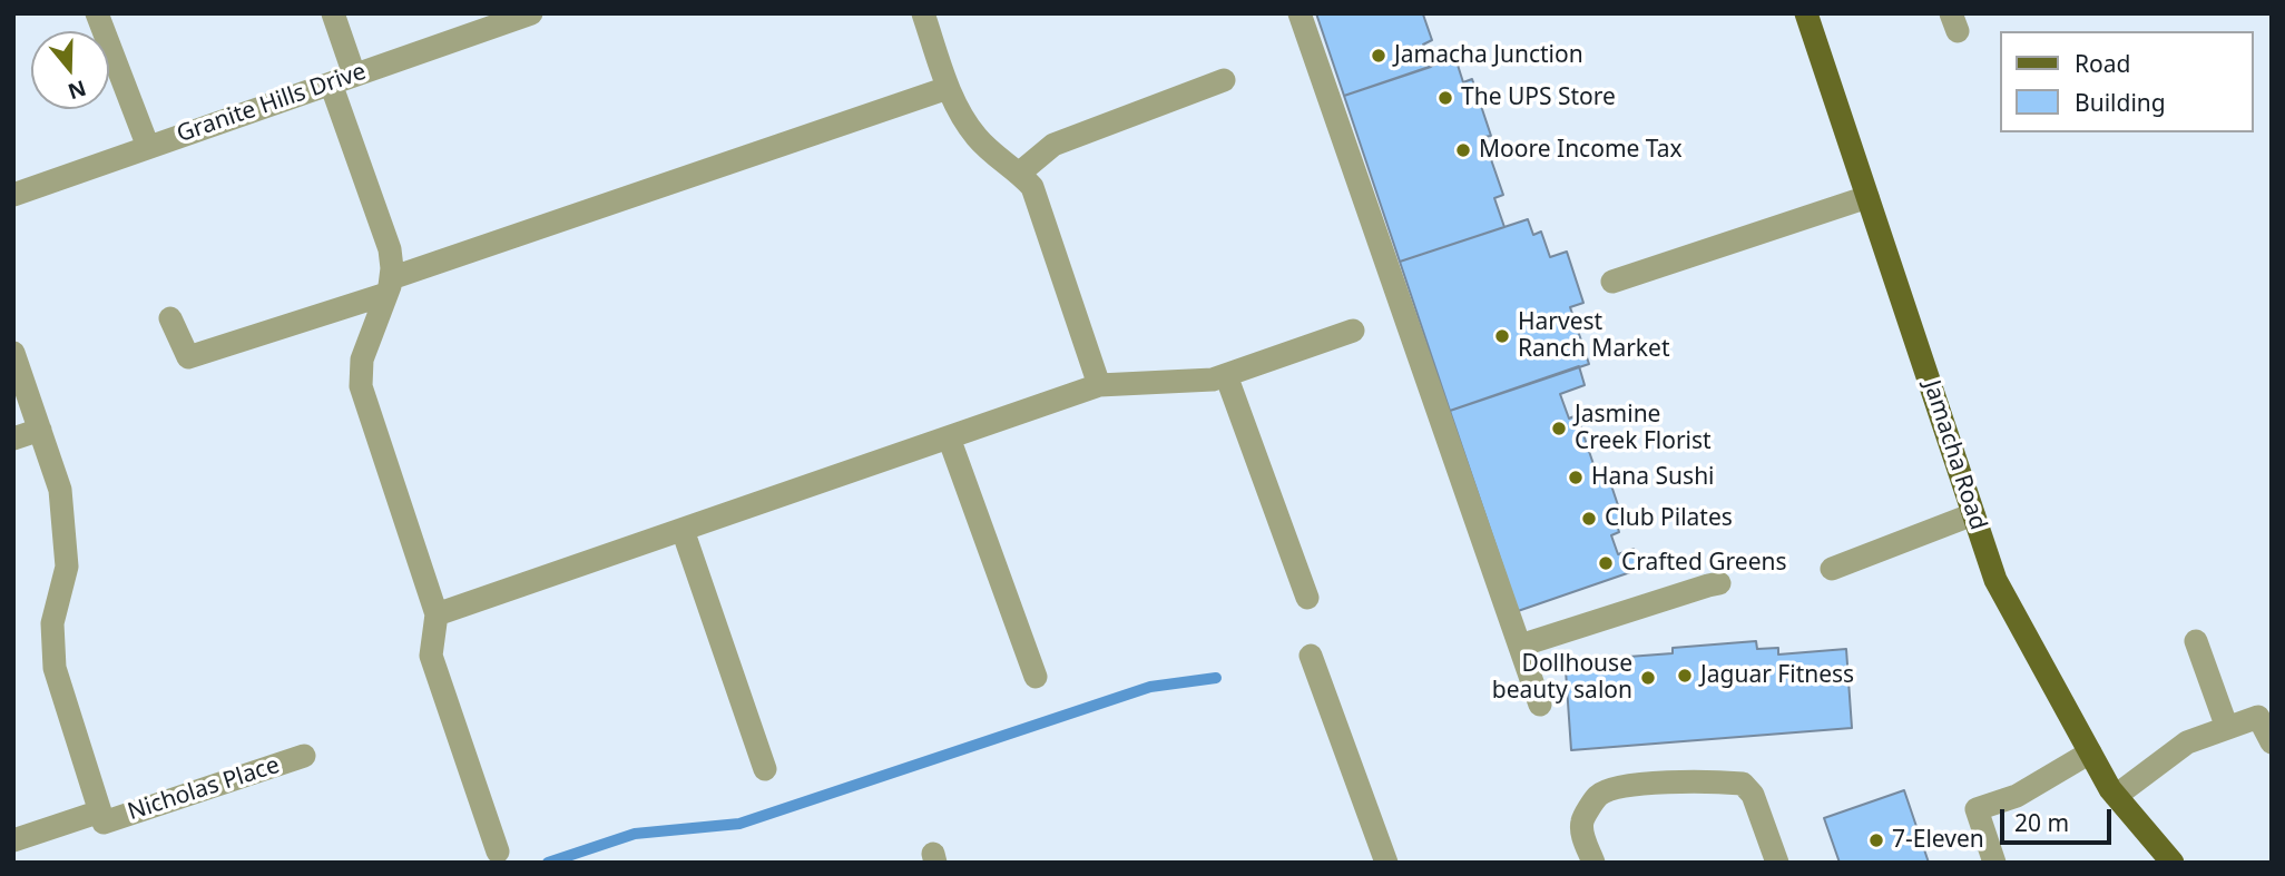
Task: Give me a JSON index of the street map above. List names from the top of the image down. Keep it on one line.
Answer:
{"streets":{"main road":["Jamacha Road"],"street":["Granite Hills Drive","Nicholas Place"]},"places":["Jamacha Junction","The UPS Store","Moore Income Tax","Harvest Ranch Market","Jasmine Creek Florist","Hana Sushi","Club Pilates","Crafted Greens","Jaguar Fitness","Dollhouse beauty salon","7-Eleven"],"legend":["Road","Building"],"scale_bar":"20 m","north":"bottom"}
